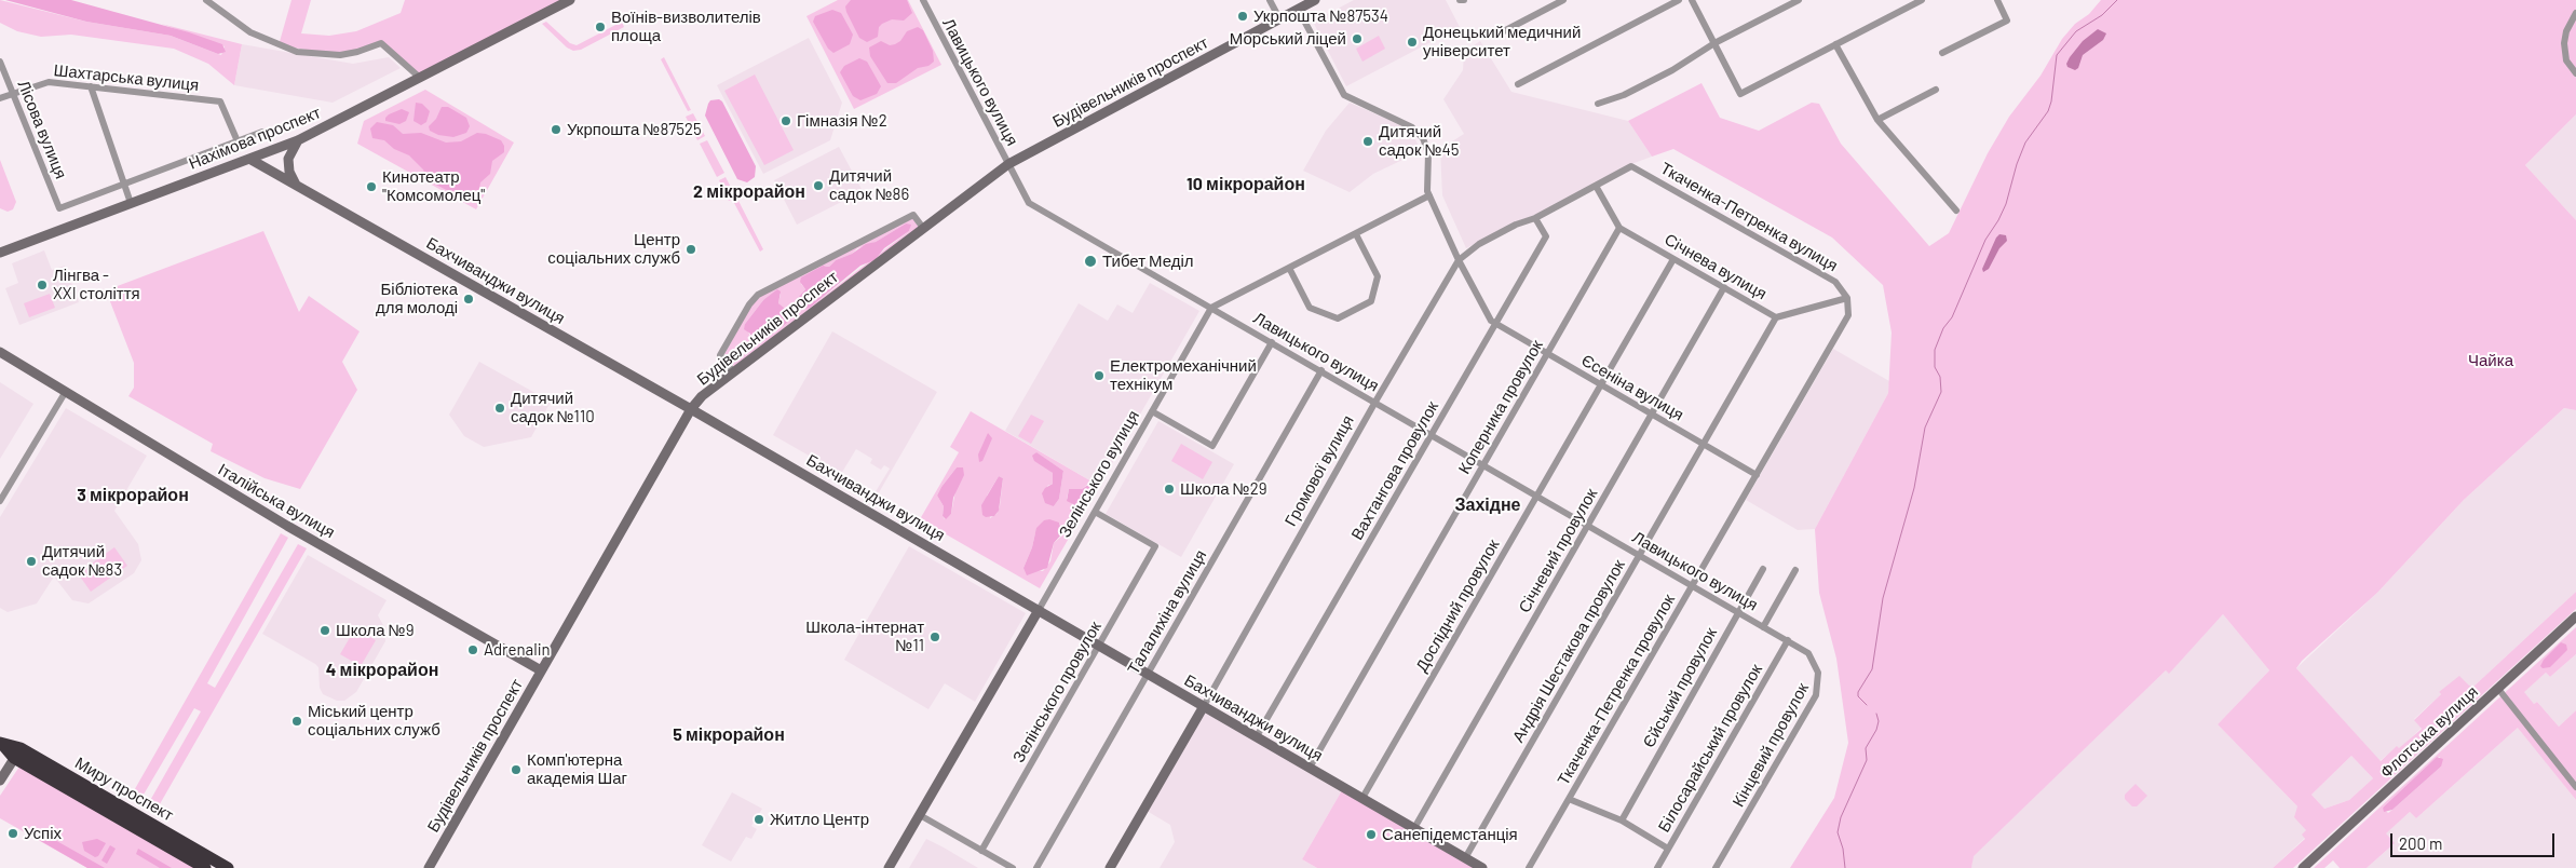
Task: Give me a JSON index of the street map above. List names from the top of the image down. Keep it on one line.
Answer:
{"streets":{"highway":["Миру проспект"],"street":["Шахтарська вулиця","Лавицького вулиця","Будівельників проспект","Лісова вулиця","Нахімова проспект","Ткаченка-Петренка вулиця","Січнева вулиця","Бахчиванджи вулиця","Єсеніна вулиця","Коперника провулок","Громової вулиця","Вахтангова провулок","Зелінського вулиця","Італійська вулиця","Січневий провулок","Дослідний провулок","Талалихіна вулиця","Андрія Шестакова провулок","Єйський провулок","Ткаченка-Петренка провулок","Зелінського провулок","Флотська вулиця","Кінцевий провулок","Білосарайський провулок"]},"crossings":[["Шахтарська вулиця","Лісова вулиця"],["Лавицького вулиця","Будівельників проспект"],["Лавицького вулиця","Коперника провулок"],["Лавицького вулиця","Громової вулиця"],["Лавицького вулиця","Вахтангова провулок"],["Лавицького вулиця","Зелінського вулиця"],["Лавицького вулиця","Січневий провулок"],["Лавицького вулиця","Дослідний провулок"],["Лавицького вулиця","Талалихіна вулиця"],["Лавицького вулиця","Андрія Шестакова провулок"],["Лавицького вулиця","Єйський провулок"],["Лавицького вулиця","Ткаченка-Петренка провулок"],["Лавицького вулиця","Кінцевий провулок"],["Лавицького вулиця","Білосарайський провулок"],["Будівельників проспект","Бахчиванджи вулиця"],["Будівельників проспект","Італійська вулиця"],["Нахімова проспект","Бахчиванджи вулиця"],["Ткаченка-Петренка вулиця","Січнева вулиця"],["Ткаченка-Петренка вулиця","Громової вулиця"],["Ткаченка-Петренка вулиця","Ткаченка-Петренка провулок"],["Січнева вулиця","Коперника провулок"],["Січнева вулиця","Січневий провулок"],["Січнева вулиця","Дослідний провулок"],["Січнева вулиця","Андрія Шестакова провулок"],["Січнева вулиця","Ткаченка-Петренка провулок"],["Бахчиванджи вулиця","Коперника провулок"],["Бахчиванджи вулиця","Громової вулиця"],["Бахчиванджи вулиця","Вахтангова провулок"],["Бахчиванджи вулиця","Зелінського вулиця"],["Бахчиванджи вулиця","Січневий провулок"],["Бахчиванджи вулиця","Дослідний провулок"],["Бахчиванджи вулиця","Талалихіна вулиця"],["Бахчиванджи вулиця","Андрія Шестакова провулок"],["Бахчиванджи вулиця","Зелінського провулок"],["Єсеніна вулиця","Коперника провулок"],["Єсеніна вулиця","Вахтангова провулок"],["Єсеніна вулиця","Січневий провулок"],["Єсеніна вулиця","Дослідний провулок"],["Єсеніна вулиця","Андрія Шестакова провулок"],["Єсеніна вулиця","Ткаченка-Петренка провулок"],["Громової вулиця","Вахтангова провулок"],["Зелінського вулиця","Зелінського провулок"],["Кінцевий провулок","Білосарайський провулок"]],"districts":["10 мікрорайон","2 мікрорайон","3 мікрорайон","Західне","4 мікрорайон","5 мікрорайон"],"parks":["Чайка"],"places":["Укрпошта №87534","Воїнів-визволителів площа","Морський ліцей","Донецький медичний університет","Гімназія №2","Укрпошта №87525","Дитячий садок №45","Дитячий садок №86","Кинотеатр \"Комсомолец\"","Центр соціальних служб","Тибет Меділ","Лінгва - XXI століття","Бібліотека для молоді","Електромеханічний технікум","Дитячий садок №110","Школа №29","Дитячий садок №83","Школа №9","Школа-інтернат №11","Adrenalin","Міський центр соціальних служб","Комп'ютерна академія Шаг","Житло Центр","Успіх","Санепідемстанція"],"scale_bar":"200 m"}
